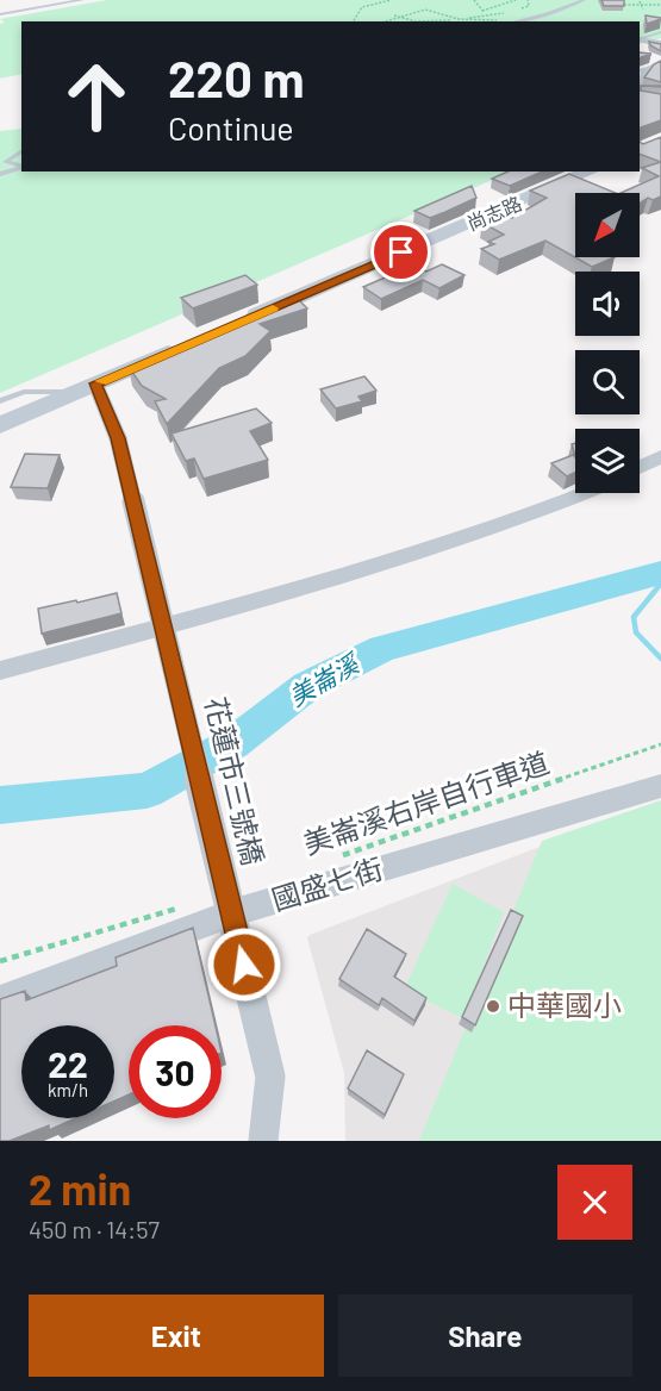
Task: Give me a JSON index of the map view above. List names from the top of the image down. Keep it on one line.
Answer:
{"streets":{"street":["尚志路","花蓮市三號橋","國盛七街"],"path":["美崙溪右岸自行車道"]},"water":["美崙溪"],"places":["中華國小"],"north":"bottom left","page":{"turn":["220 m","Continue"],"speed":"22 km/h","limit":"30","heading":["2 min","450 m · 14:57"],"buttons":["Exit","Share"]}}
